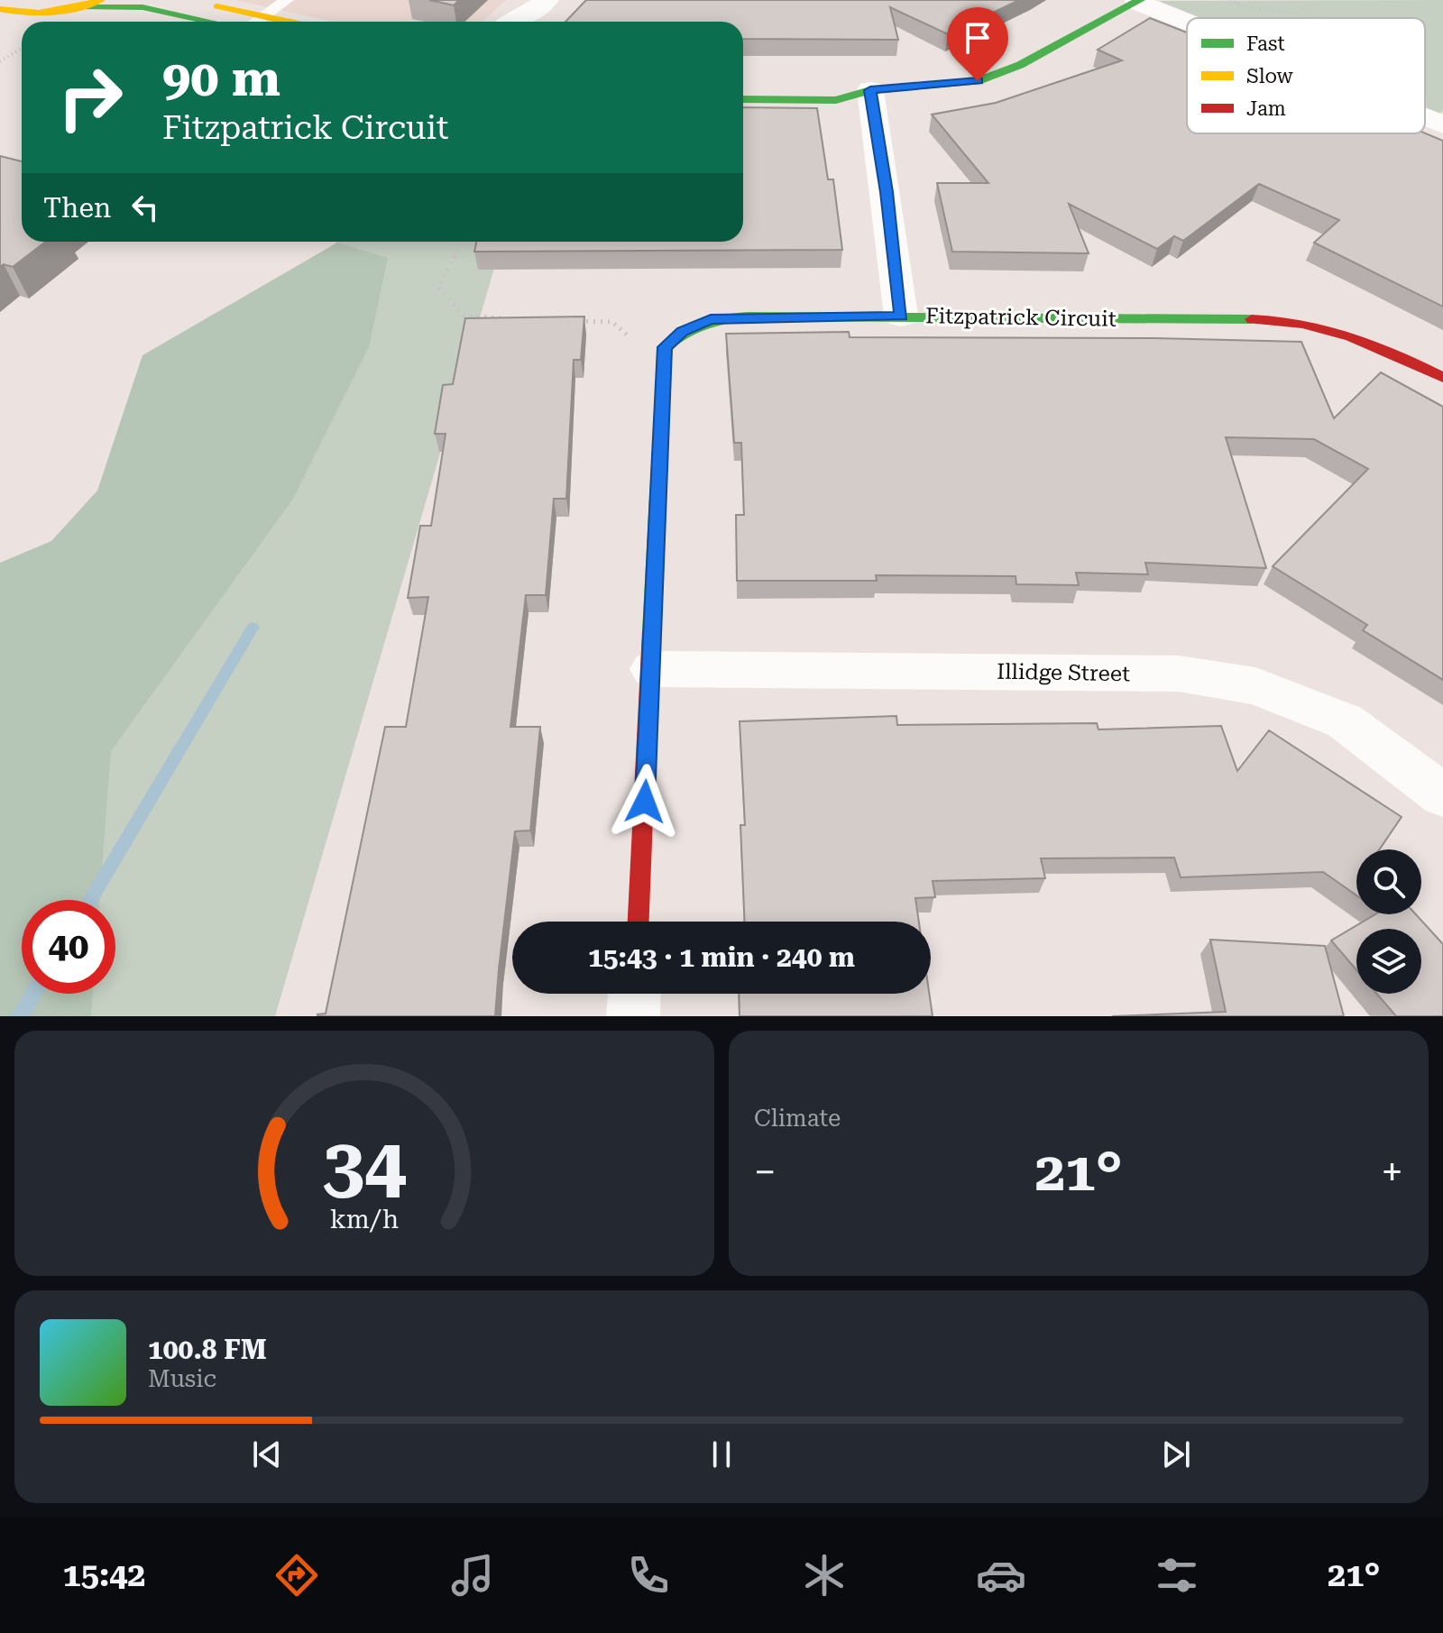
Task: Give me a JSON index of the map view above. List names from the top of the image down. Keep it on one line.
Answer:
{"streets":{"street":["Fitzpatrick Circuit","Illidge Street"]},"legend":["Fast","Slow","Jam"],"page":{"turn":["90 m","Fitzpatrick Circuit"],"then":"Then","limit":"40","trip":"15:43 · 1 min · 240 m","tile":"Climate","heat":["−","21°","+"],"song":["100.8 FM","Music"],"tabs":["15:42","21°"],"gauge":["34","km/h"]}}
